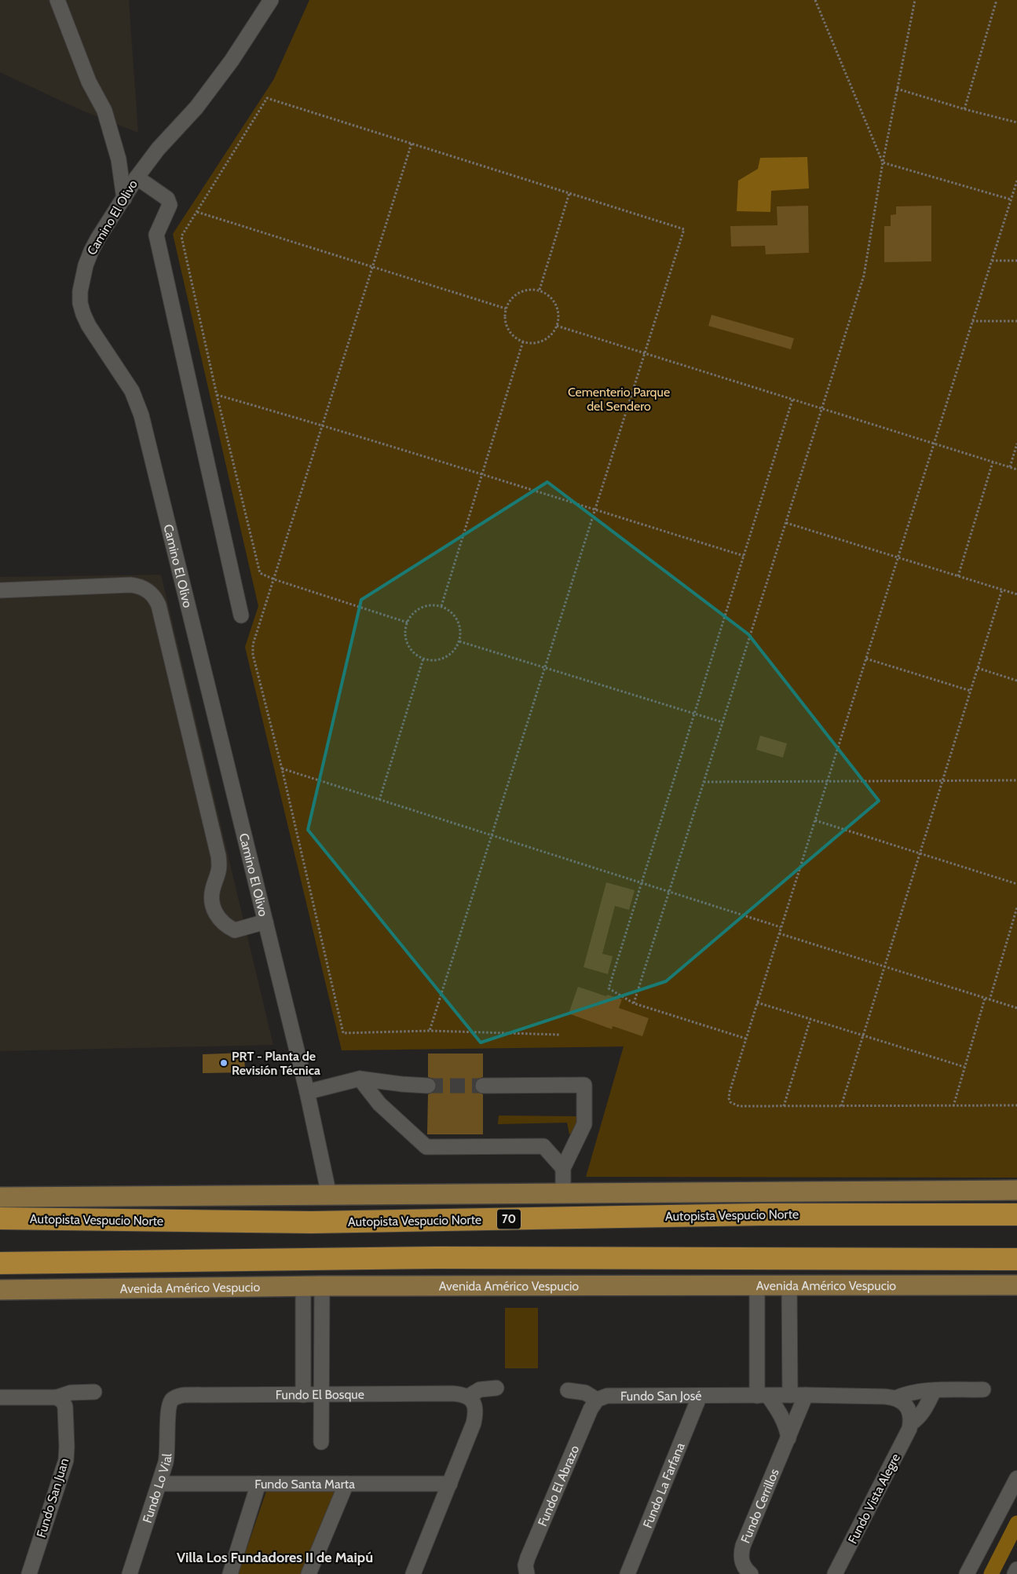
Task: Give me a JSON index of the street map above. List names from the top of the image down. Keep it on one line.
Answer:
{"streets":{"highway":["Autopista Vespucio Norte","70"],"main road":["Avenida Américo Vespucio"],"street":["Camino El Olivo","Fundo El Bosque","Fundo San José","Fundo Santa Marta","Fundo La Farfana","Fundo El Abrazo","Fundo Lo Vial","Fundo San Juan","Fundo Vista Alegre","Fundo Cerrillos"]},"crossings":[["Fundo El Bosque","Fundo Lo Vial"],["Fundo San José","Fundo La Farfana"],["Fundo San José","Fundo El Abrazo"],["Fundo San José","Fundo Vista Alegre"],["Fundo San José","Fundo Cerrillos"],["Fundo Santa Marta","Fundo Lo Vial"]],"districts":["Villa Los Fundadores II de Maipú"],"parks":["Cementerio Parque del Sendero"],"places":["PRT - Planta de Revisión Técnica"]}
